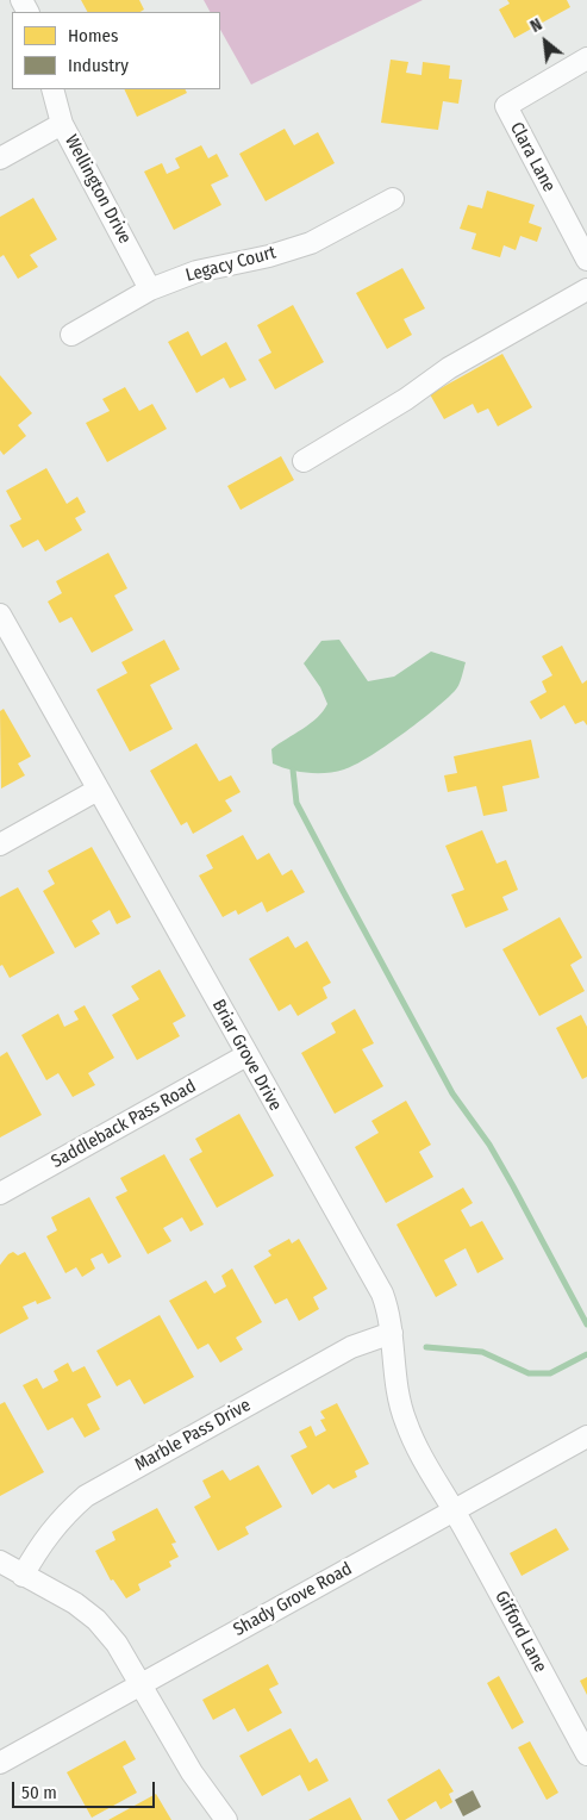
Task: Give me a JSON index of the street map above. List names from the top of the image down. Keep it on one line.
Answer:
{"streets":{"street":["Clara Lane","Wellington Drive","Legacy Court","Briar Grove Drive","Saddleback Pass Road","Marble Pass Drive","Shady Grove Road","Gifford Lane"]},"crossings":[["Wellington Drive","Legacy Court"],["Briar Grove Drive","Saddleback Pass Road"],["Briar Grove Drive","Marble Pass Drive"],["Briar Grove Drive","Shady Grove Road"],["Briar Grove Drive","Gifford Lane"],["Shady Grove Road","Gifford Lane"]],"legend":["Homes","Industry"],"scale_bar":"50 m","north":"top left"}
